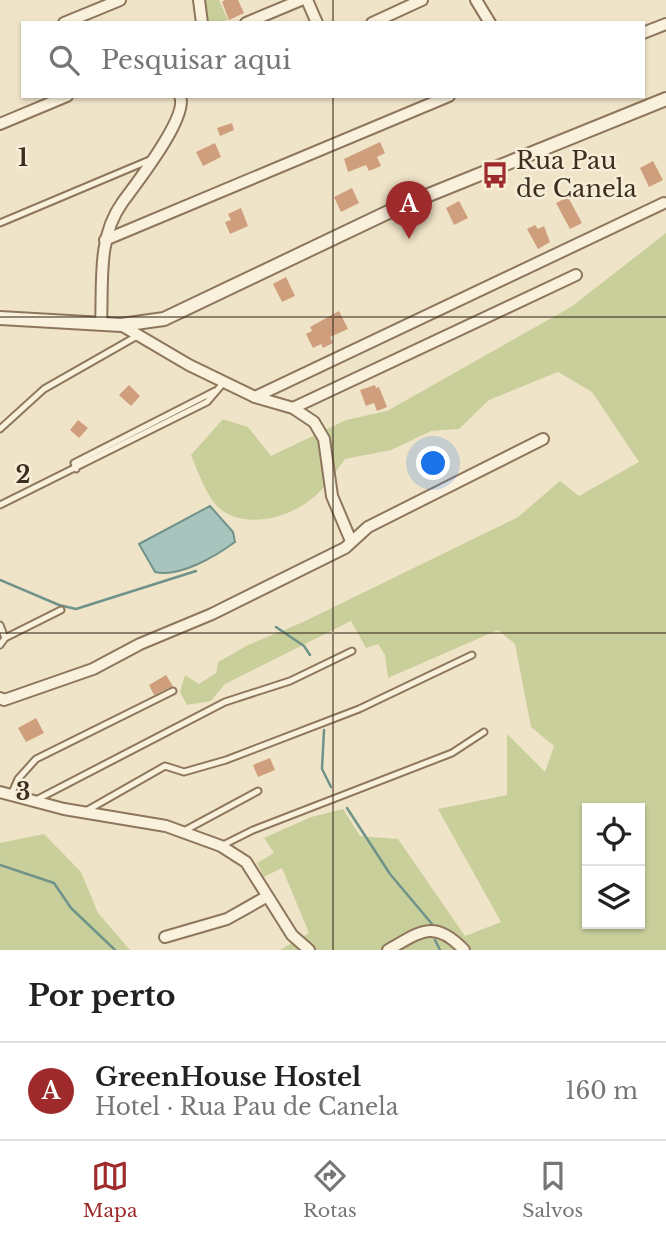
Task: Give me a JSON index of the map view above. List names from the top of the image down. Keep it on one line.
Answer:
{"places":{"bus stop":["Rua Pau de Canela"]},"page":{"search":"Pesquisar aqui","pins":"A","heading":"Por perto","list":[{"mark":"A","name":"GreenHouse Hostel","note":"Hotel · Rua Pau de Canela","value":"160 m"}],"nav":["Mapa","Rotas","Salvos"]},"grid":{"rows":["1","2","3"]}}
